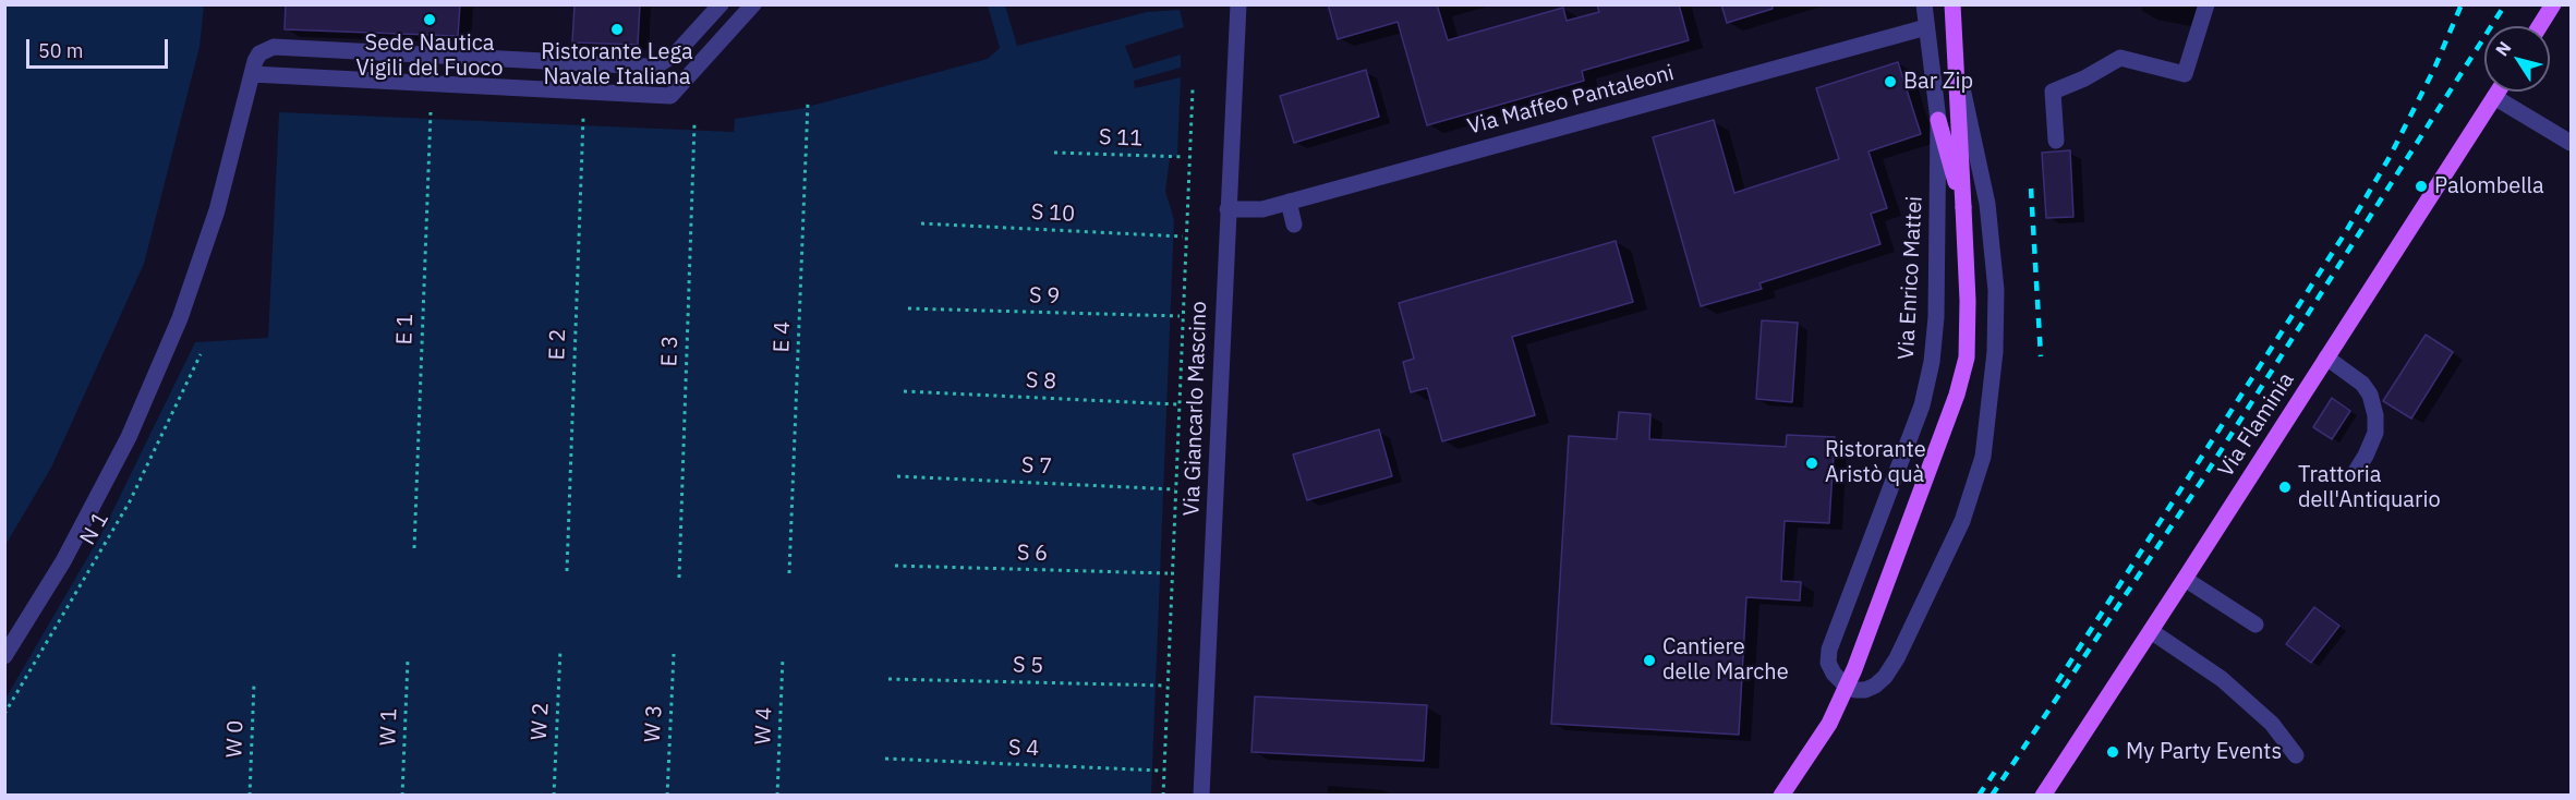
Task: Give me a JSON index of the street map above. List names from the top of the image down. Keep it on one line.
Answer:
{"streets":{"main road":["Via Flaminia"],"street":["Via Maffeo Pantaleoni","Via Enrico Mattei","Via Giancarlo Mascino"],"path":["S 11","S 10","S 9","E 1","E 4","E 2","E 3","S 8","S 7","N 1","S 6","S 5","W 2","W 3","W 4","W 1","W 0","S 4"]},"crossings":[["Via Maffeo Pantaleoni","Via Enrico Mattei"],["Via Maffeo Pantaleoni","Via Giancarlo Mascino"]],"places":["Sede Nautica Vigili del Fuoco","Ristorante Lega Navale Italiana","Bar Zip","Palombella","Ristorante Aristò quà","Trattoria dell'Antiquario","Cantiere delle Marche","My Party Events"],"scale_bar":"50 m","north":"top left"}
